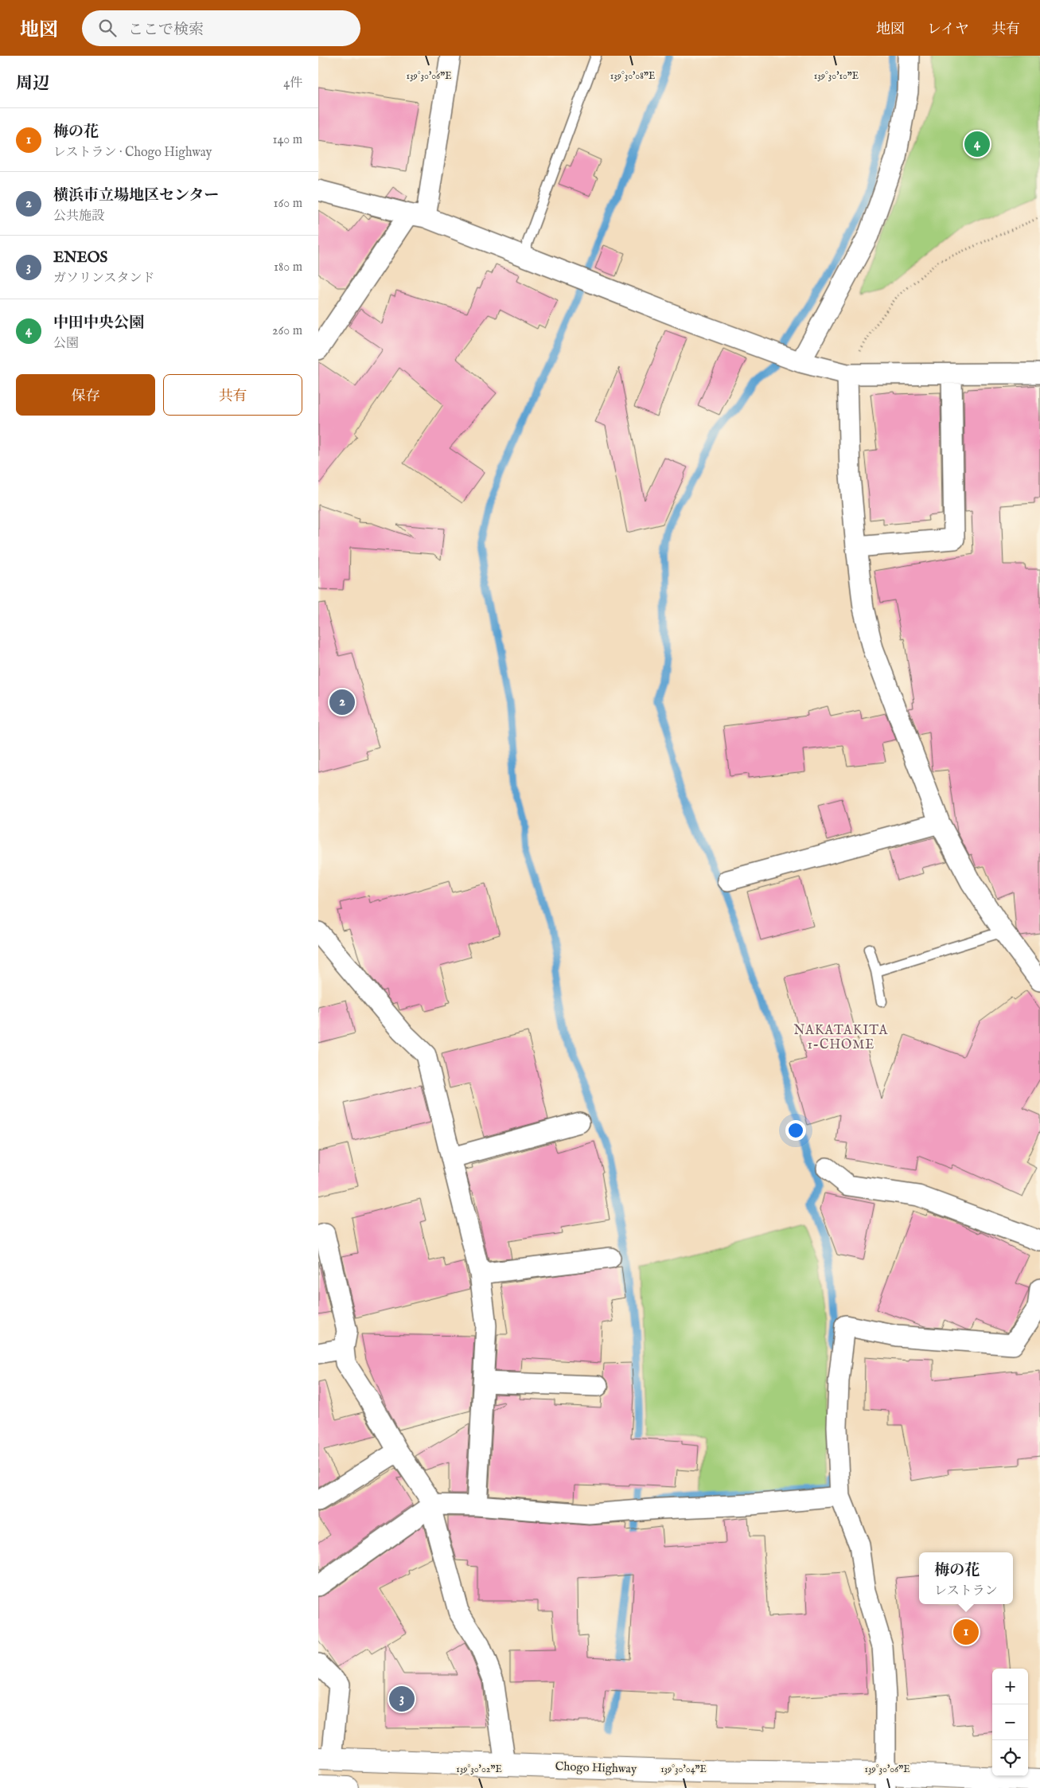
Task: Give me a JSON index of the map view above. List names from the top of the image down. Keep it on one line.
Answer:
{"streets":{"main road":["Chogo Highway"]},"districts":["NAKATAKITA 1-CHOME"],"page":{"header":"地図","search":"ここで検索","nav":["地図","レイヤ","共有"],"heading":["周辺","4件"],"list":[{"mark":"1","name":"梅の花","note":"レストラン · Chogo Highway","value":"140 m"},{"mark":"2","name":"横浜市立場地区センター","note":"公共施設","value":"160 m"},{"mark":"3","name":"ENEOS","note":"ガソリンスタンド","value":"180 m"},{"mark":"4","name":"中田中央公園","note":"公園","value":"260 m"}],"pins":["4","2","1","3"],"buttons":["保存","共有"],"popup":["梅の花","レストラン"],"map_buttons":["+","−"]},"coordinates":["139°30'06\"E","139°30'10\"E","139°30'08\"E","139°30'02\"E","139°30'04\"E"]}
